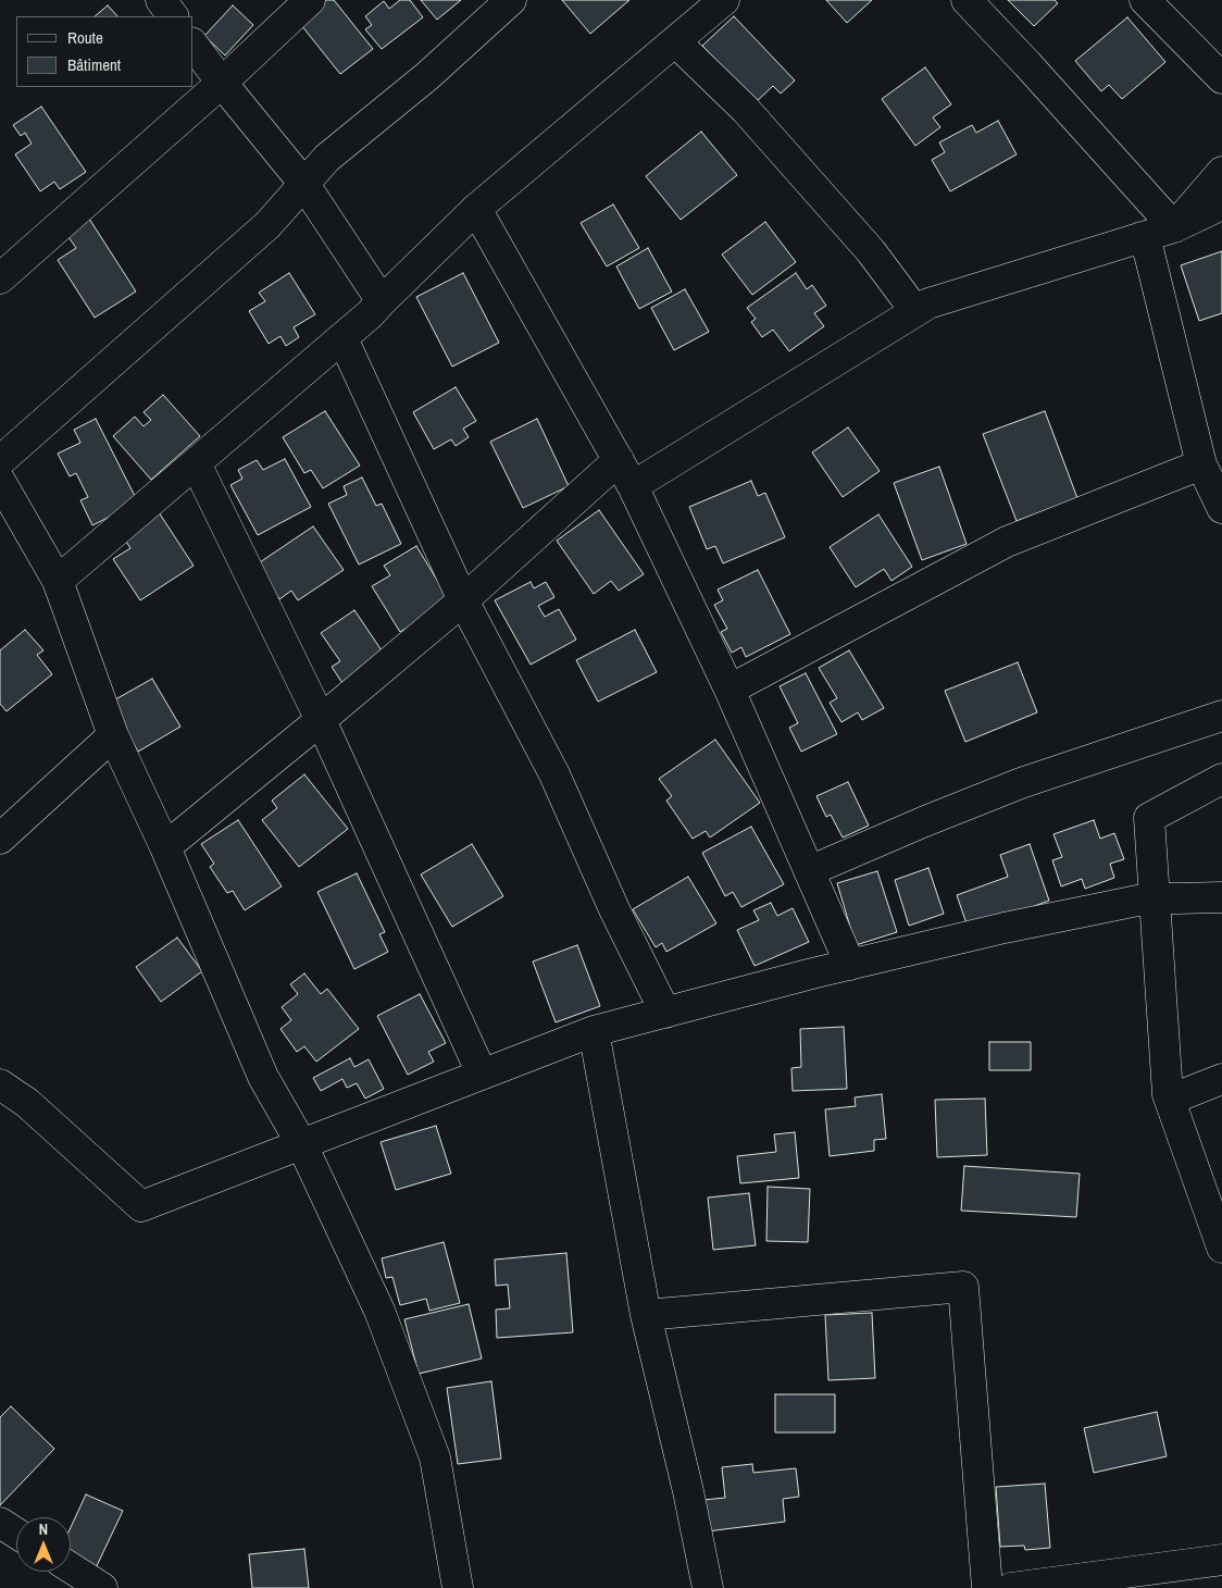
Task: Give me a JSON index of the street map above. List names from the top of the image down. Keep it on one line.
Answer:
{"legend":["Route","Bâtiment"],"north":"top"}
